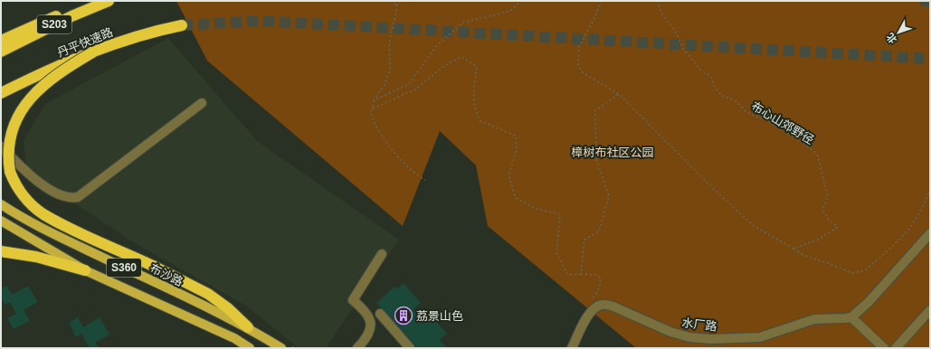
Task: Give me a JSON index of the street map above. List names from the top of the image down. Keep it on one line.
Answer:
{"streets":{"highway":["S203","丹平快速路"],"main road":["S360","布沙路"],"street":["水厂路"],"path":["布心山郊野径"]},"parks":["樟树布社区公园"],"places":{"building":["荔景山色"]},"north":"bottom left"}
